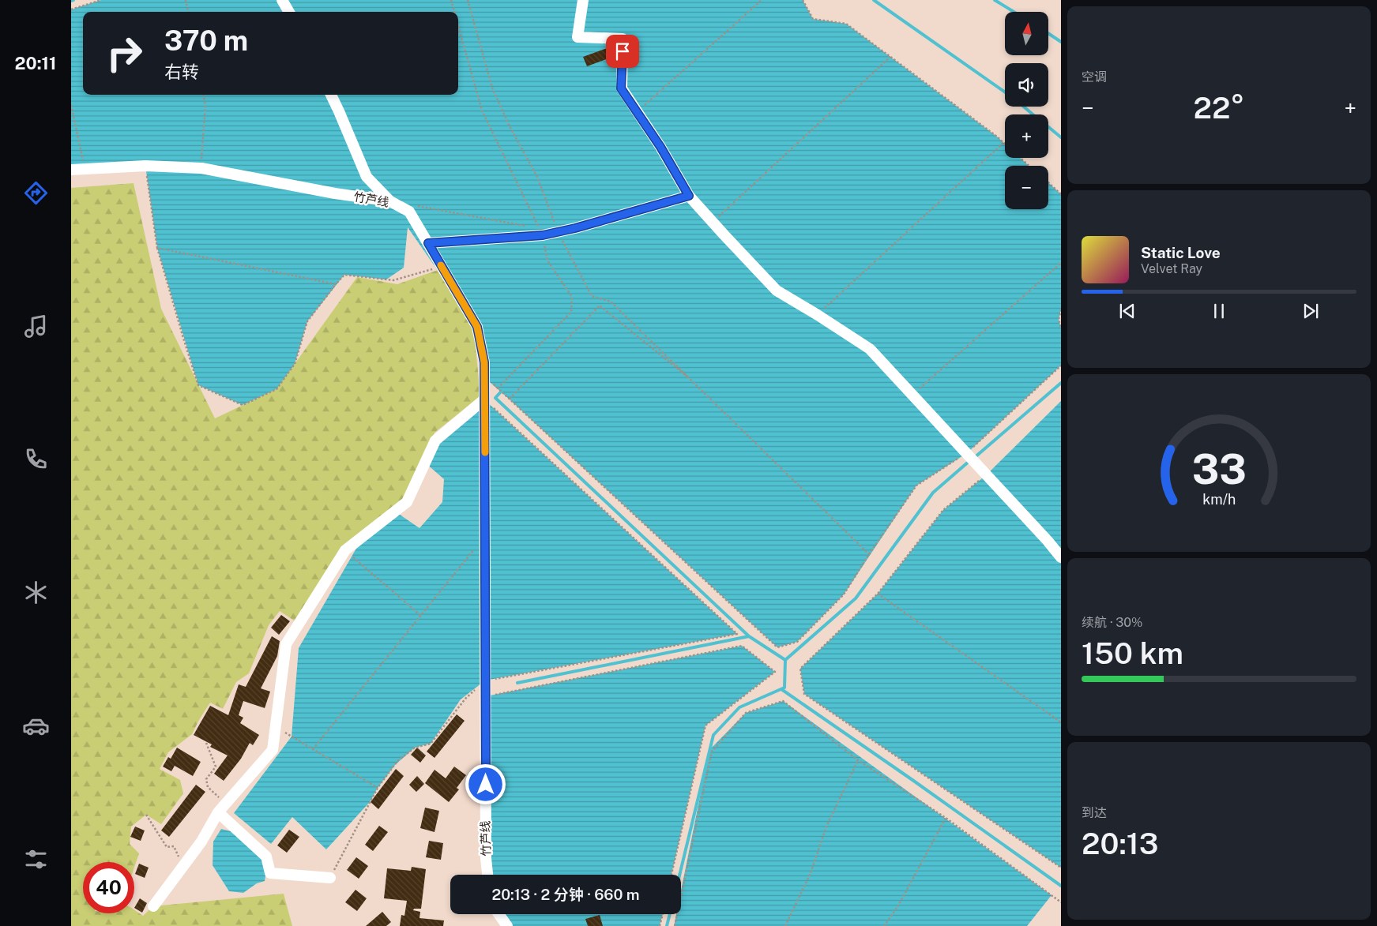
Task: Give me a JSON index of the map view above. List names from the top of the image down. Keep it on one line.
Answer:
{"streets":{"street":["竹芦线"]},"north":"top","page":{"tabs":"20:11","tile":["空调",["续航 · 30%","150 km"],["到达","20:13"]],"map_buttons":["+","−"],"turn":["370 m","右转"],"heat":["−","22°","+"],"song":["Static Love","Velvet Ray"],"limit":"40","trip":"20:13 · 2 分钟 · 660 m","gauge":["33","km/h"]}}
